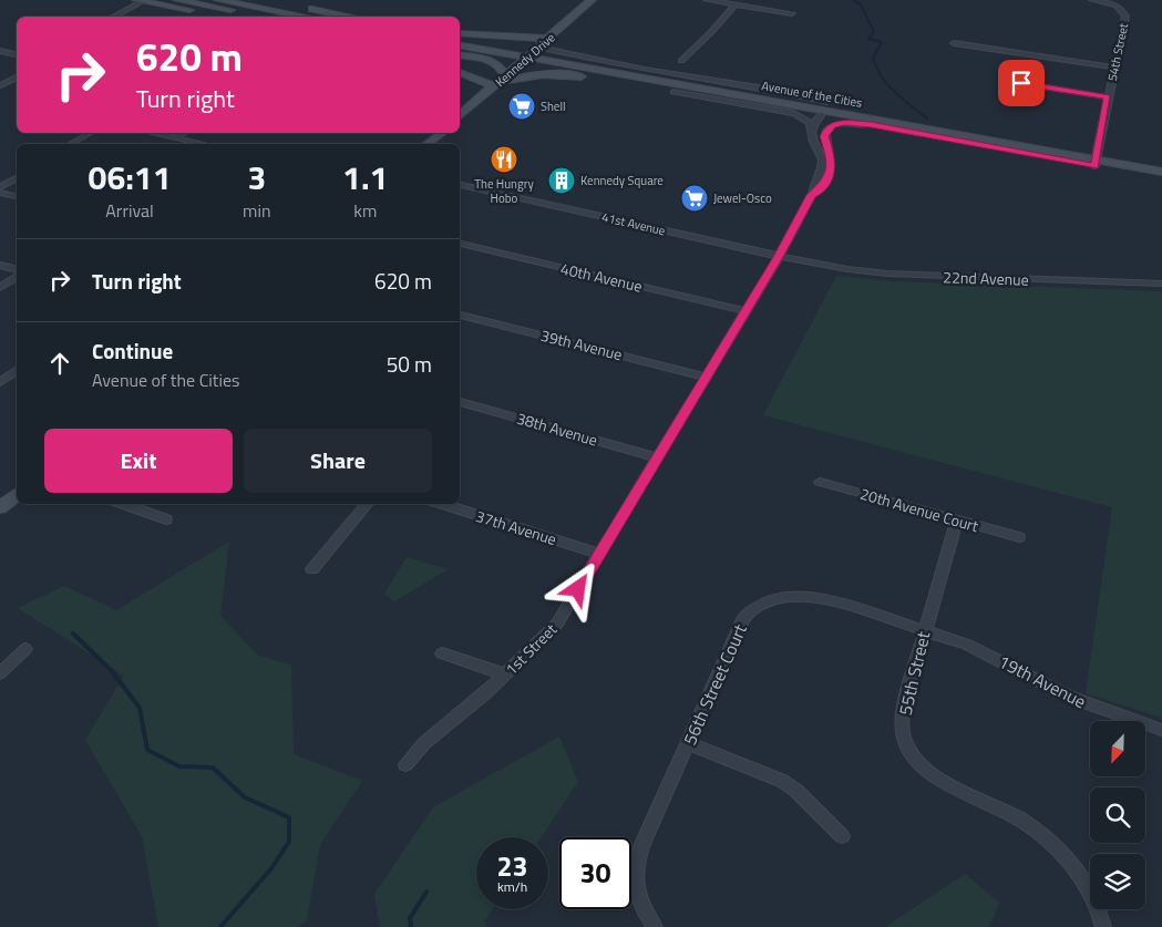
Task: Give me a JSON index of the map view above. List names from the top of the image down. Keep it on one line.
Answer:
{"streets":{"main road":["Kennedy Drive","Avenue of the Cities"],"street":["54th Street","41st Avenue","40th Avenue","22nd Avenue","39th Avenue","38th Avenue","20th Avenue Court","37th Avenue","1st Street","55th Street","19th Avenue","56th Street Court"]},"crossings":[["54th Street","Avenue of the Cities"],["Kennedy Drive","Avenue of the Cities"],["Avenue of the Cities","1st Street"],["41st Avenue","22nd Avenue"],["41st Avenue","1st Street"],["40th Avenue","1st Street"],["39th Avenue","1st Street"],["38th Avenue","1st Street"],["20th Avenue Court","55th Street"],["37th Avenue","1st Street"],["55th Street","19th Avenue"],["55th Street","56th Street Court"],["19th Avenue","56th Street Court"]],"places":{"supermarket":["Shell","Jewel-Osco"],"restaurant":["The Hungry Hobo"],"building":["Kennedy Square"]},"north":"bottom left","page":{"turn":["620 m","Turn right"],"eta":["06:11","Arrival","3","min","1.1","km"],"list":[{"name":"Turn right","value":"620 m"},{"name":"Continue","note":"Avenue of the Cities","value":"50 m"}],"buttons":["Exit","Share"],"speed":"23 km/h","limit":"30"}}
